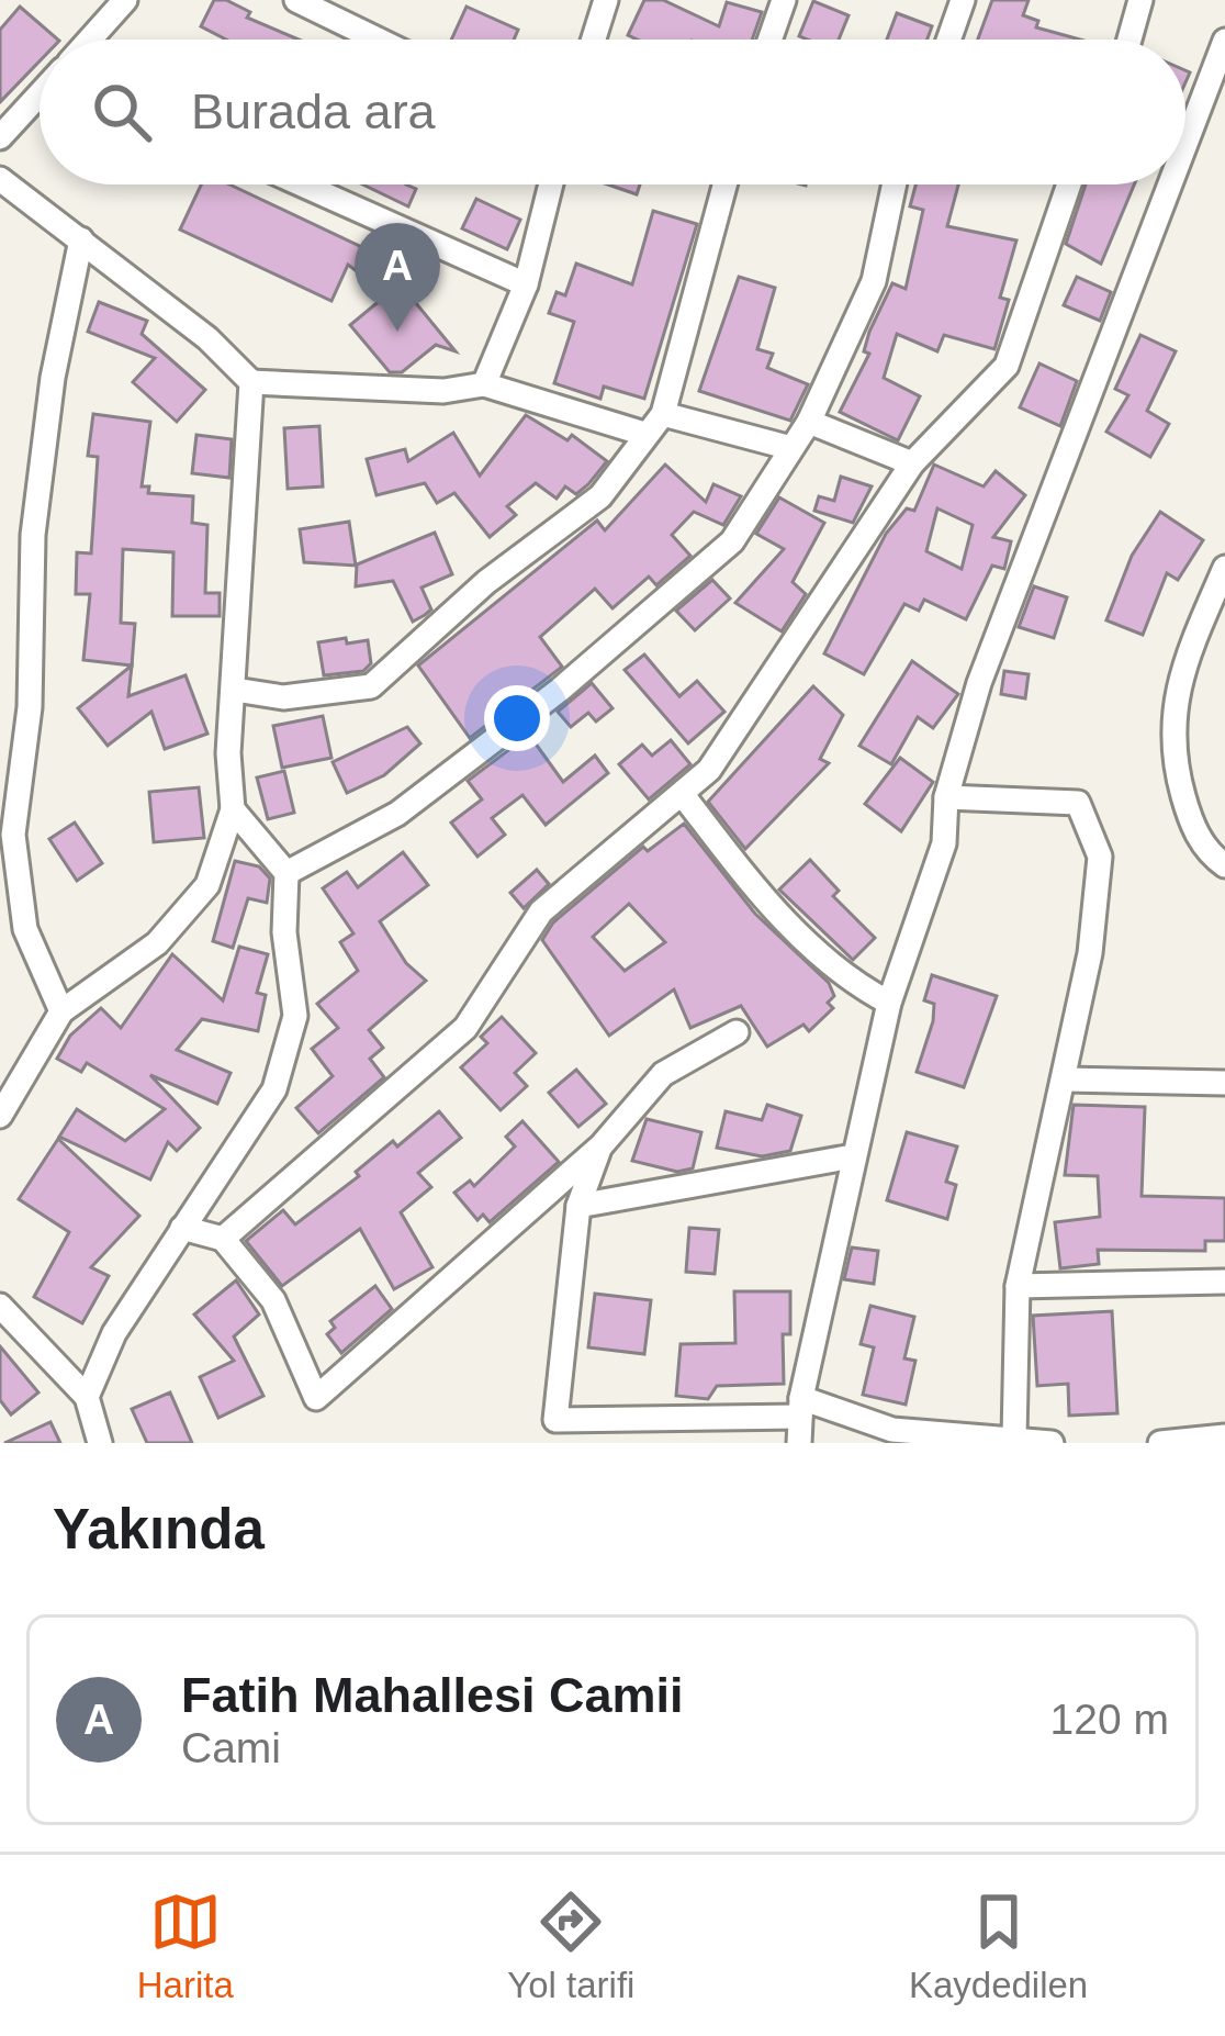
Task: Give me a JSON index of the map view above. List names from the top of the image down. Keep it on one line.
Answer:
{"page":{"search":"Burada ara","pins":"A","heading":"Yakında","list":[{"mark":"A","name":"Fatih Mahallesi Camii","note":"Cami","value":"120 m"}],"nav":["Harita","Yol tarifi","Kaydedilen"]}}
